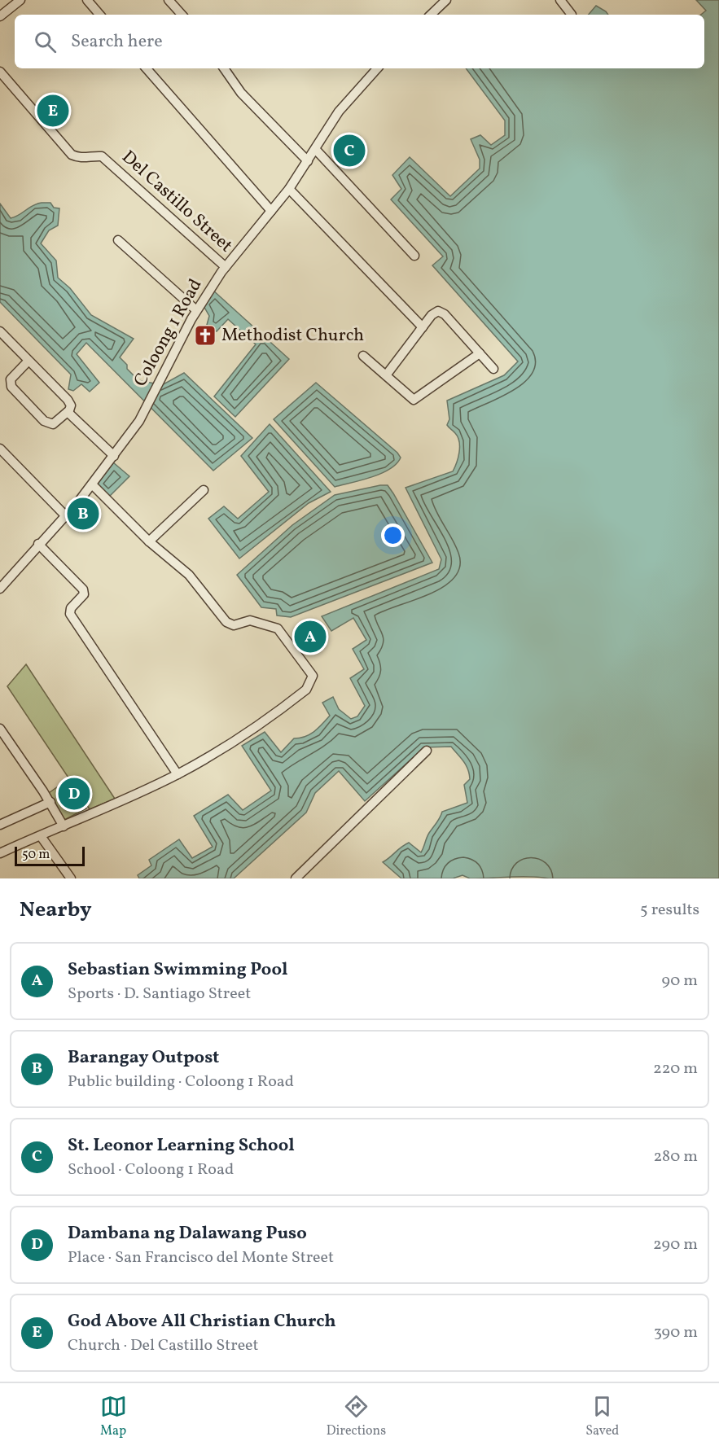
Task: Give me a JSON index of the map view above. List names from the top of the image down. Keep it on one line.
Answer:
{"streets":{"street":["Del Castillo Street","Coloong 1 Road"]},"crossings":[["Del Castillo Street","Coloong 1 Road"]],"places":{"church":["Methodist Church"]},"scale_bar":"50 m","page":{"search":"Search here","pins":["E","C","B","A","D"],"scale":"50 m","heading":["Nearby","5 results"],"list":[{"mark":"A","name":"Sebastian Swimming Pool","note":"Sports · D. Santiago Street","value":"90 m"},{"mark":"B","name":"Barangay Outpost","note":"Public building · Coloong 1 Road","value":"220 m"},{"mark":"C","name":"St. Leonor Learning School","note":"School · Coloong 1 Road","value":"280 m"},{"mark":"D","name":"Dambana ng Dalawang Puso","note":"Place · San Francisco del Monte Street","value":"290 m"},{"mark":"E","name":"God Above All Christian Church","note":"Church · Del Castillo Street","value":"390 m"}],"nav":["Map","Directions","Saved"]}}
